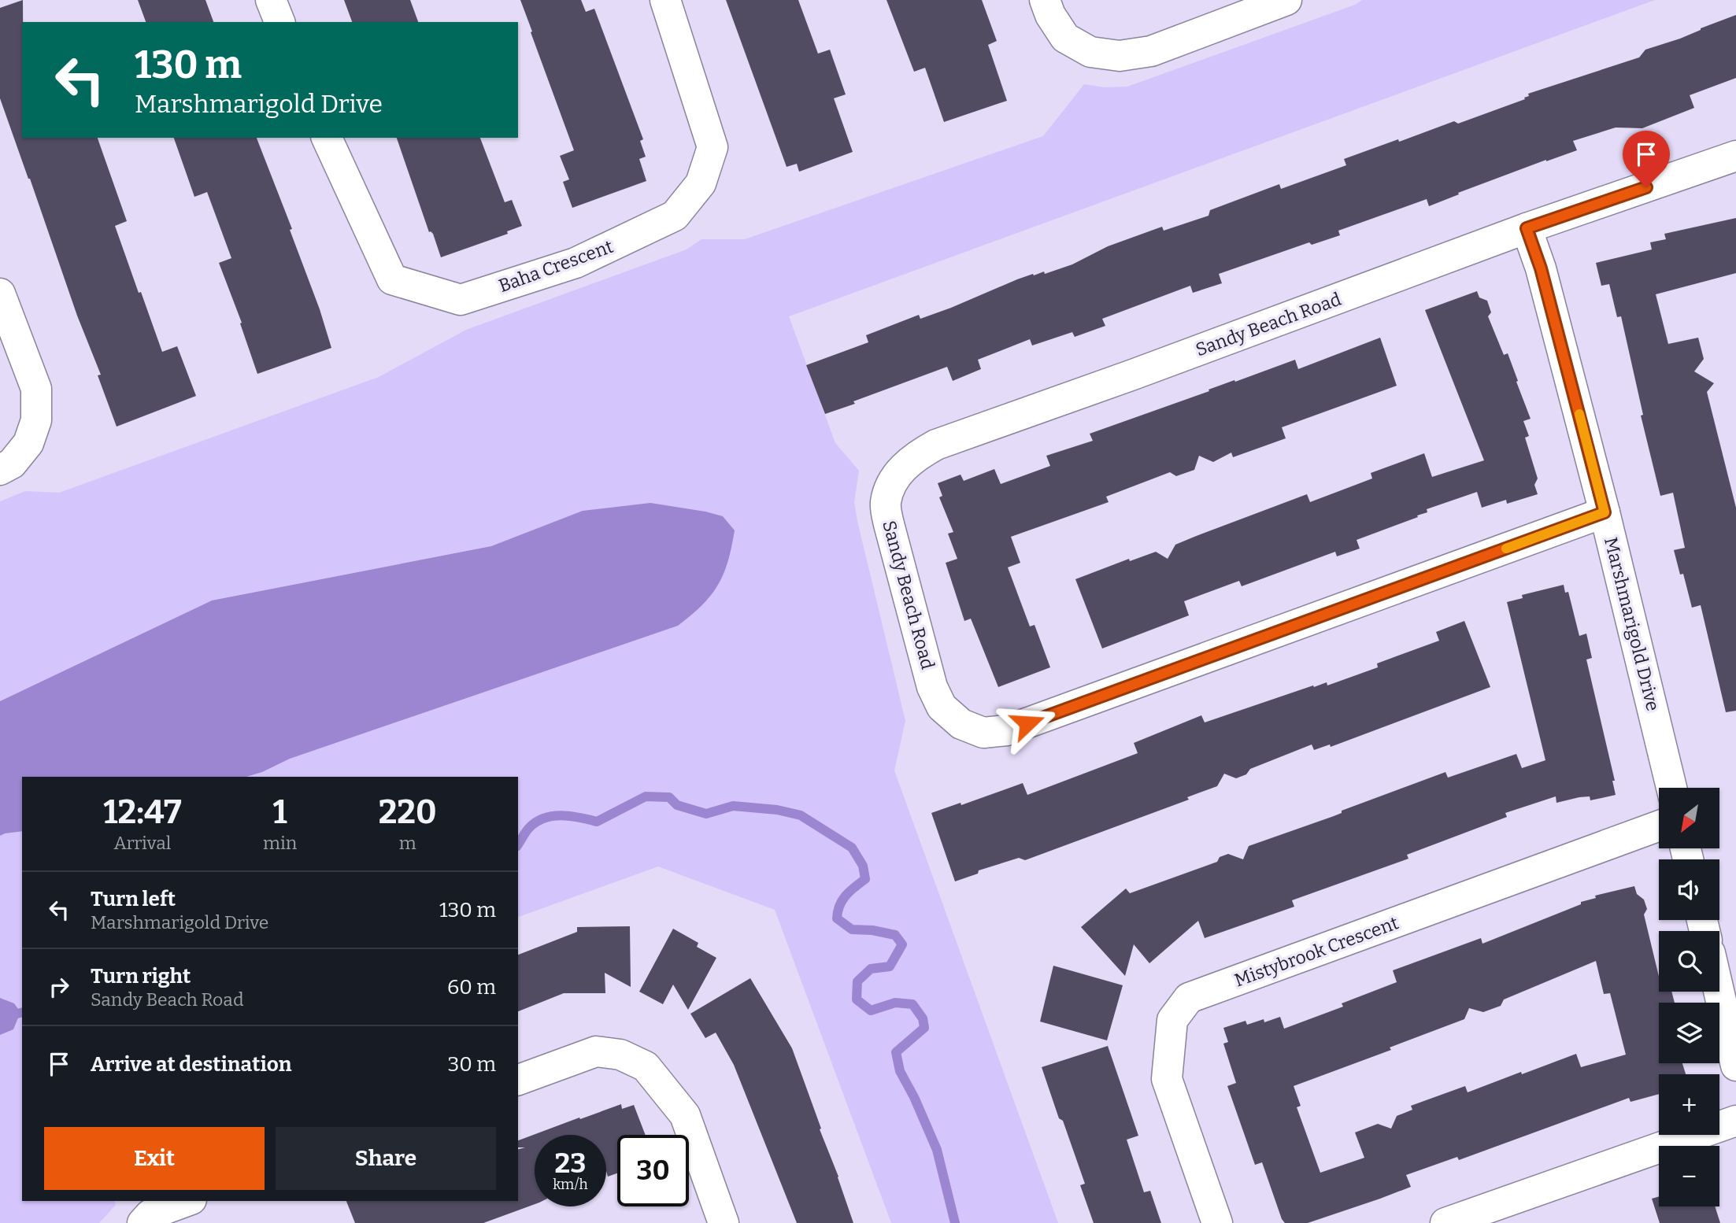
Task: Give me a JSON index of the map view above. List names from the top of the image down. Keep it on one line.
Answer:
{"streets":{"street":["Baha Crescent","Sandy Beach Road","Marshmarigold Drive","Mistybrook Crescent"]},"crossings":[["Sandy Beach Road","Marshmarigold Drive"]],"north":"bottom left","page":{"turn":["130 m","Marshmarigold Drive"],"eta":["12:47","Arrival","1","min","220","m"],"map_buttons":["+","−"],"list":[{"name":"Turn left","note":"Marshmarigold Drive","value":"130 m"},{"name":"Turn right","note":"Sandy Beach Road","value":"60 m"},{"name":"Arrive at destination","value":"30 m"}],"buttons":["Exit","Share"],"speed":"23 km/h","limit":"30"}}
